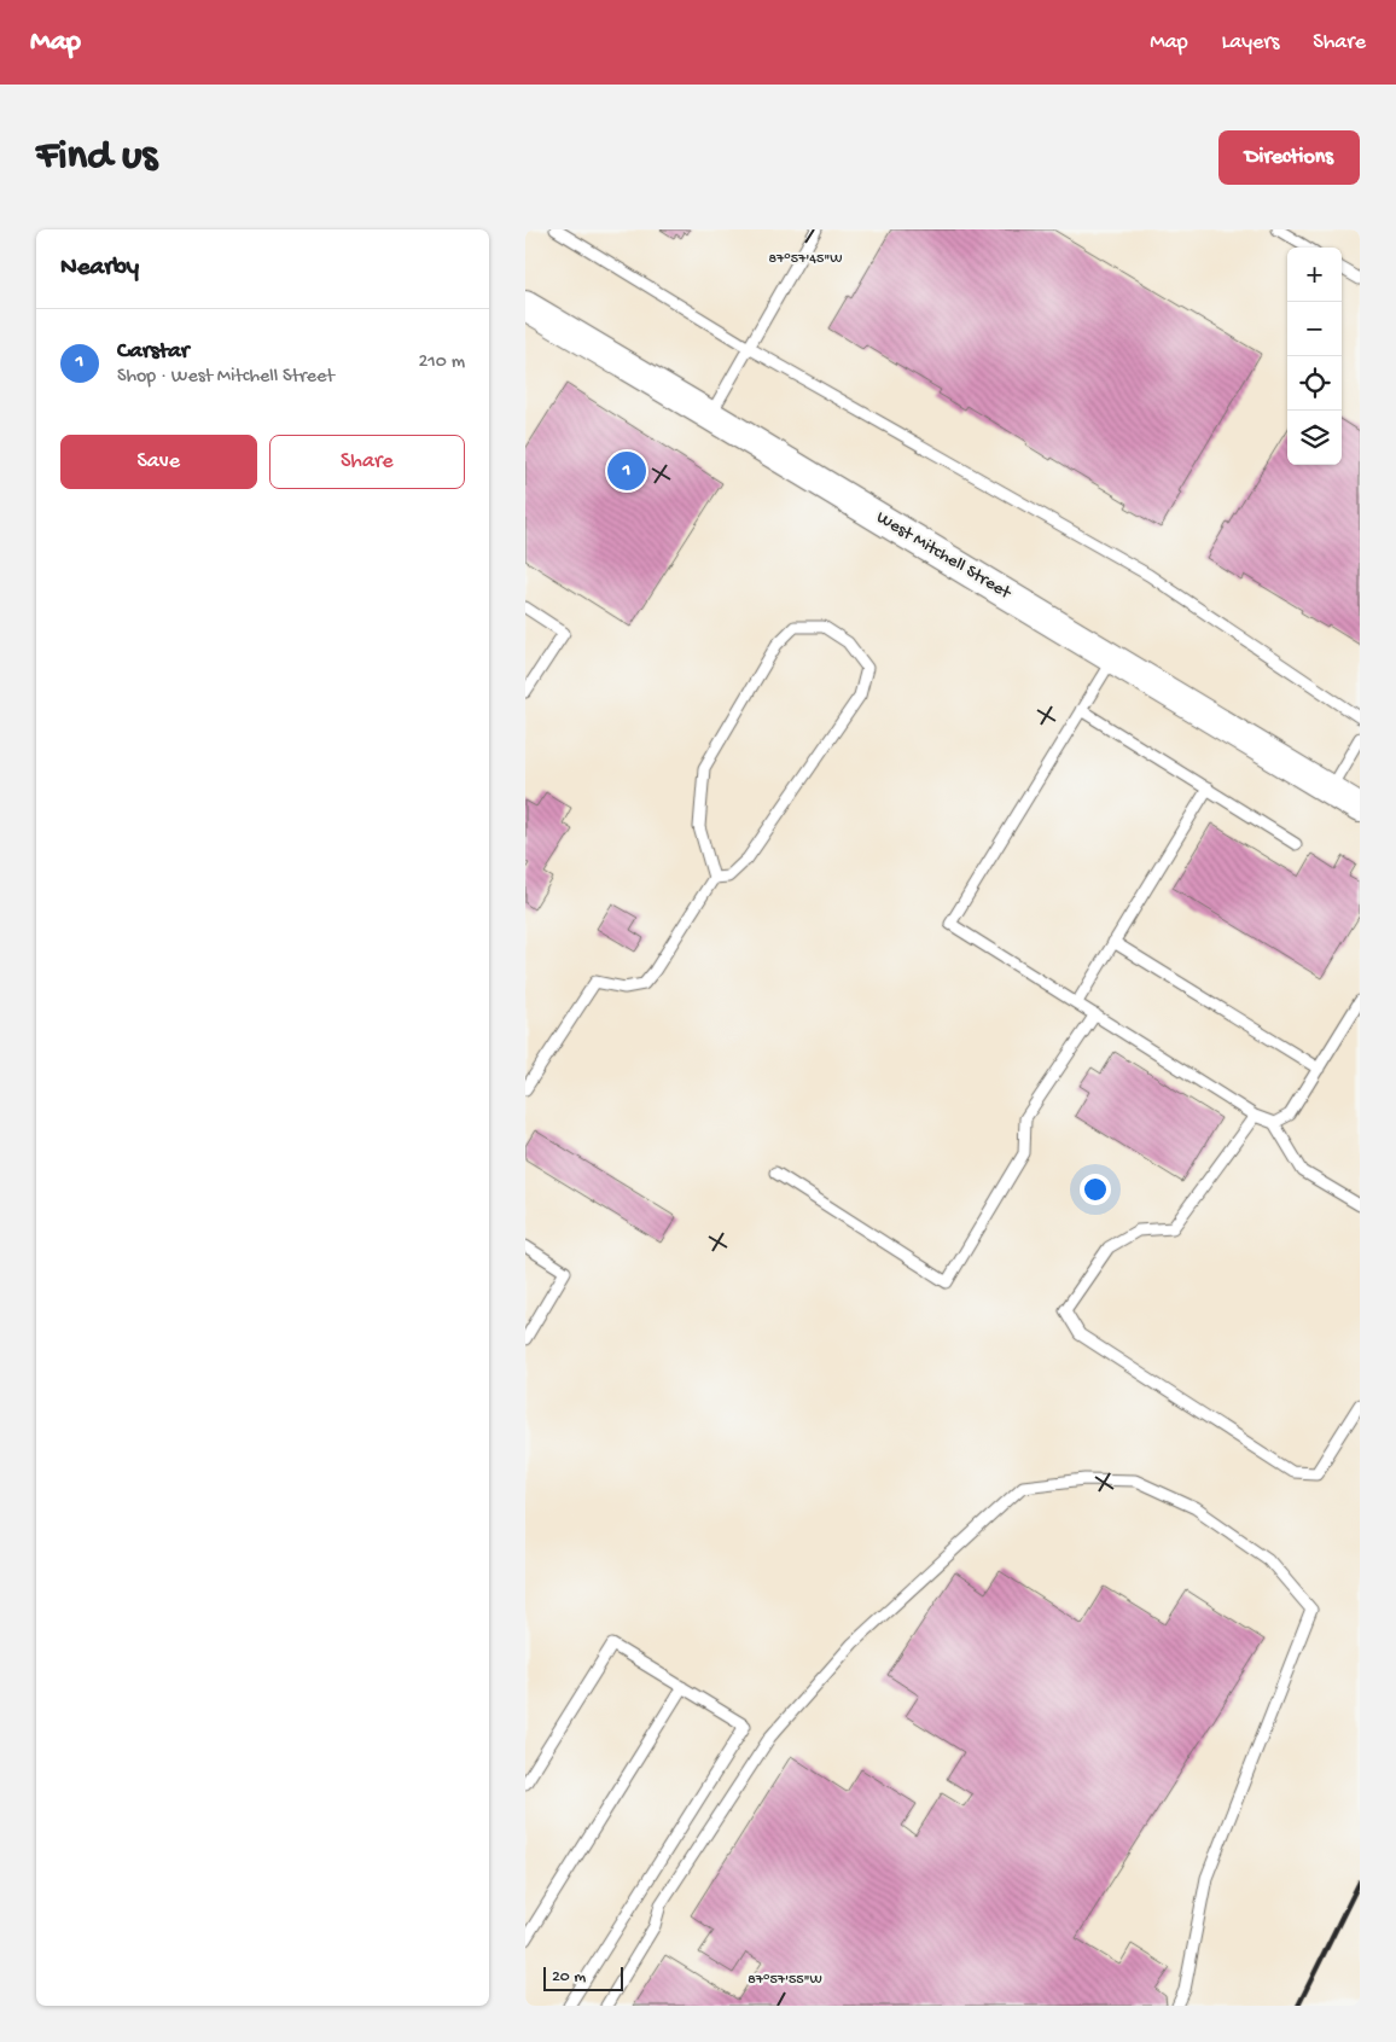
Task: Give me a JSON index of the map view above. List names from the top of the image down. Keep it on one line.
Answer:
{"streets":{"street":["West Mitchell Street"]},"scale_bar":"20 m","page":{"header":"Map","nav":["Map","Layers","Share"],"buttons":["Directions",["Save","Share"]],"title":"Find us","heading":"Nearby","map_buttons":["+","−"],"list":[{"mark":"1","name":"Carstar","note":"Shop · West Mitchell Street","value":"210 m"}],"pins":"1","scale":"20 m"},"coordinates":["87°57'45\"W","87°57'55\"W"]}
